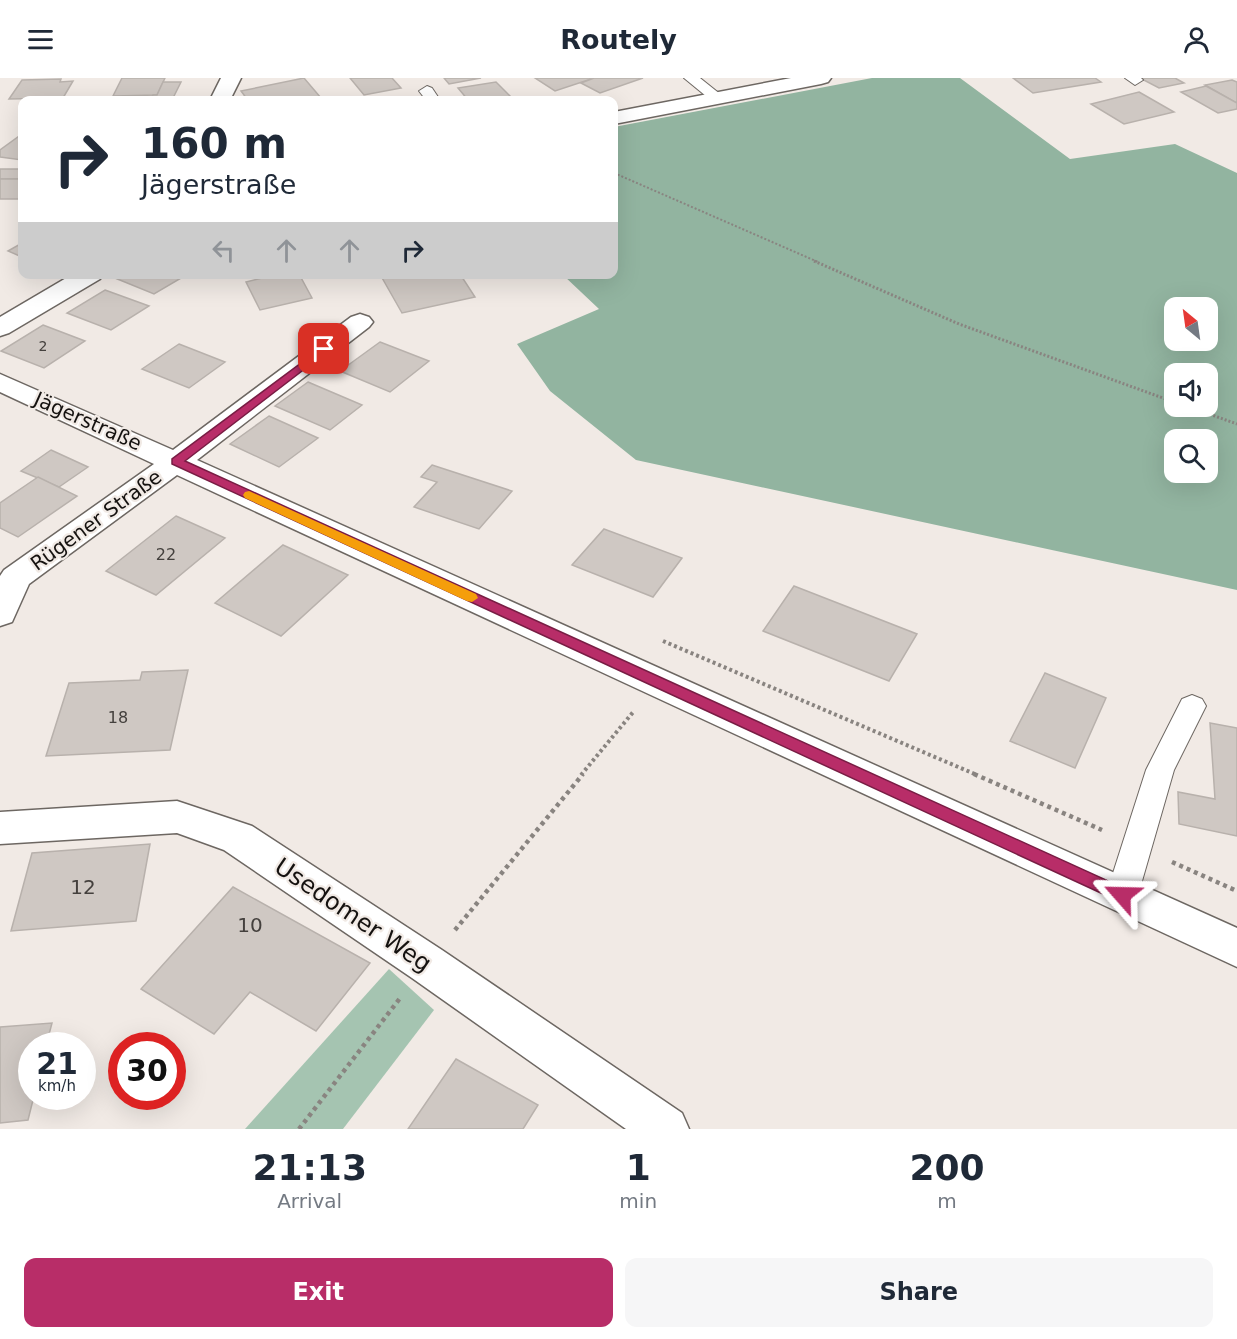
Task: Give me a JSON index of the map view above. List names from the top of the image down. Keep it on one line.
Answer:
{"streets":{"street":["Jägerstraße","Rügener Straße","Usedomer Weg"]},"crossings":[["Jägerstraße","Rügener Straße"]],"house_numbers":["2","22","18","12","10"],"north":"top left","page":{"header":"Routely","turn":["160 m","Jägerstraße"],"speed":"21 km/h","limit":"30","eta":["21:13","Arrival","1","min","200","m"],"buttons":["Exit","Share"]}}
